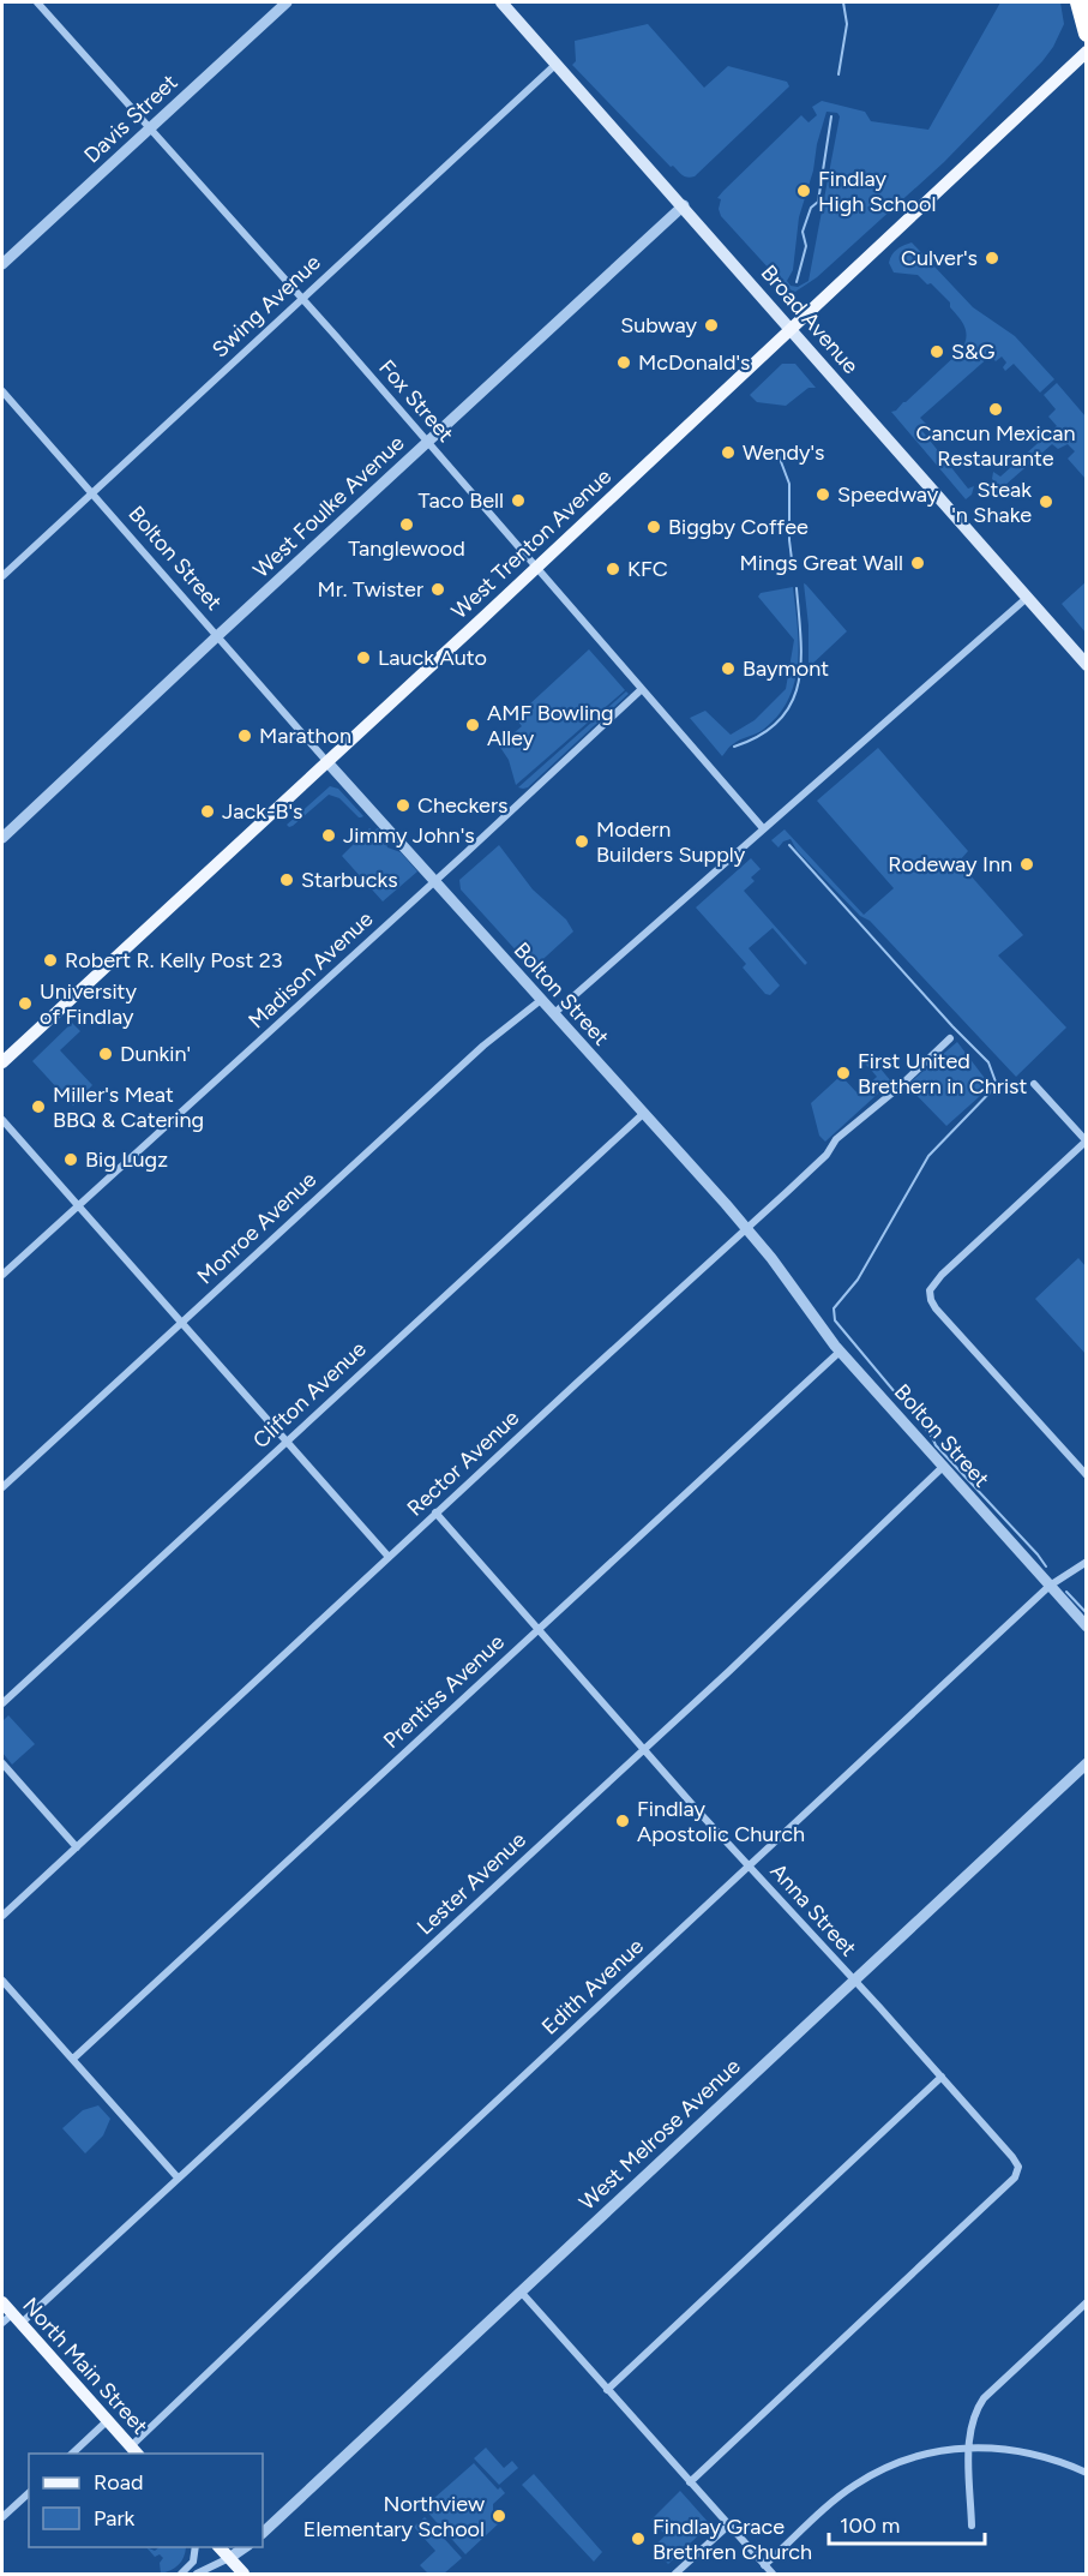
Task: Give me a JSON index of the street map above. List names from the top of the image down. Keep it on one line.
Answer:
{"streets":{"main road":["Broad Avenue","West Trenton Avenue","North Main Street"],"street":["Davis Street","Swing Avenue","Fox Street","West Foulke Avenue","Bolton Street","Madison Avenue","Monroe Avenue","Clifton Avenue","Rector Avenue","Prentiss Avenue","Lester Avenue","Anna Street","Edith Avenue","West Melrose Avenue"]},"crossings":[["Davis Street","Fox Street"],["Swing Avenue","Broad Avenue"],["Swing Avenue","Fox Street"],["Swing Avenue","Bolton Street"],["Broad Avenue","West Foulke Avenue"],["Broad Avenue","West Trenton Avenue"],["Fox Street","West Foulke Avenue"],["Fox Street","West Trenton Avenue"],["Fox Street","Madison Avenue"],["West Foulke Avenue","Bolton Street"],["West Trenton Avenue","Bolton Street"],["Bolton Street","Madison Avenue"],["Bolton Street","Monroe Avenue"],["Bolton Street","Clifton Avenue"],["Bolton Street","Rector Avenue"],["Bolton Street","Prentiss Avenue"],["Bolton Street","Lester Avenue"],["Bolton Street","Edith Avenue"],["Rector Avenue","Anna Street"],["Prentiss Avenue","Anna Street"],["Lester Avenue","Anna Street"],["Lester Avenue","North Main Street"],["Anna Street","Edith Avenue"],["Anna Street","West Melrose Avenue"],["Edith Avenue","North Main Street"]],"places":["Findlay High School","Culver's","Subway","S&G","McDonald's","Cancun Mexican Restaurante","Wendy's","Speedway","Taco Bell","Steak 'n Shake","Tanglewood","Biggby Coffee","Mings Great Wall","KFC","Mr. Twister","Lauck Auto","Baymont","AMF Bowling Alley","Marathon","Checkers","Jack-B's","Jimmy John's","Modern Builders Supply","Rodeway Inn","Starbucks","Robert R. Kelly Post 23","University of Findlay","Dunkin'","First United Brethern in Christ","Miller's Meat BBQ & Catering","Big Lugz","Findlay Apostolic Church","Northview Elementary School","Findlay Grace Brethren Church"],"legend":["Road","Park"],"scale_bar":"100 m"}
